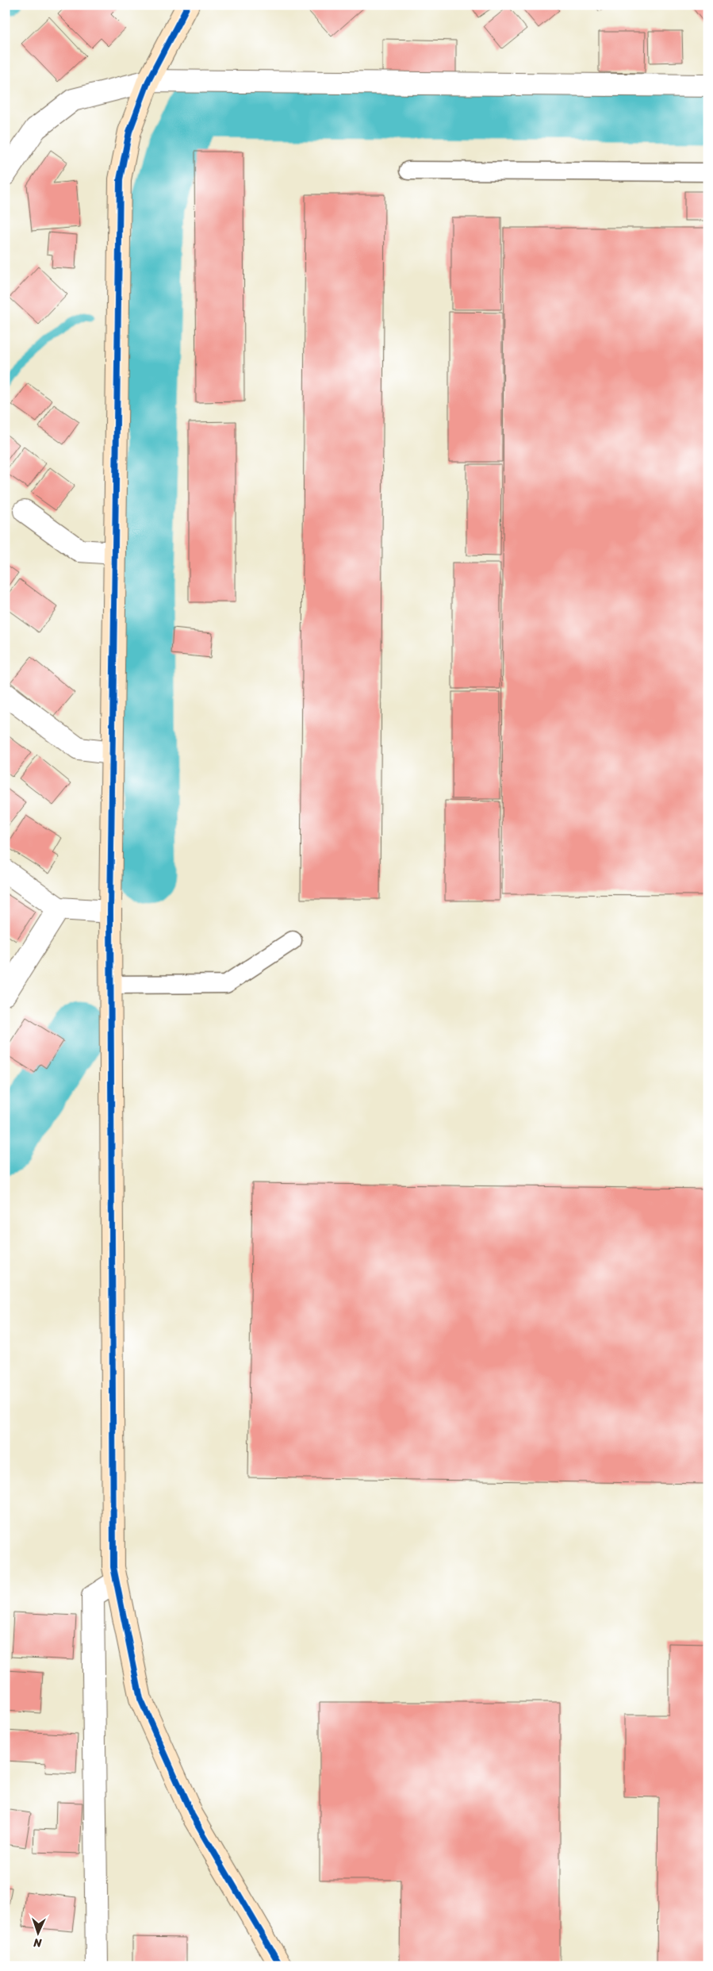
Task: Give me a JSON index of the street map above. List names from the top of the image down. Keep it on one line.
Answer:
{"north":"bottom"}
